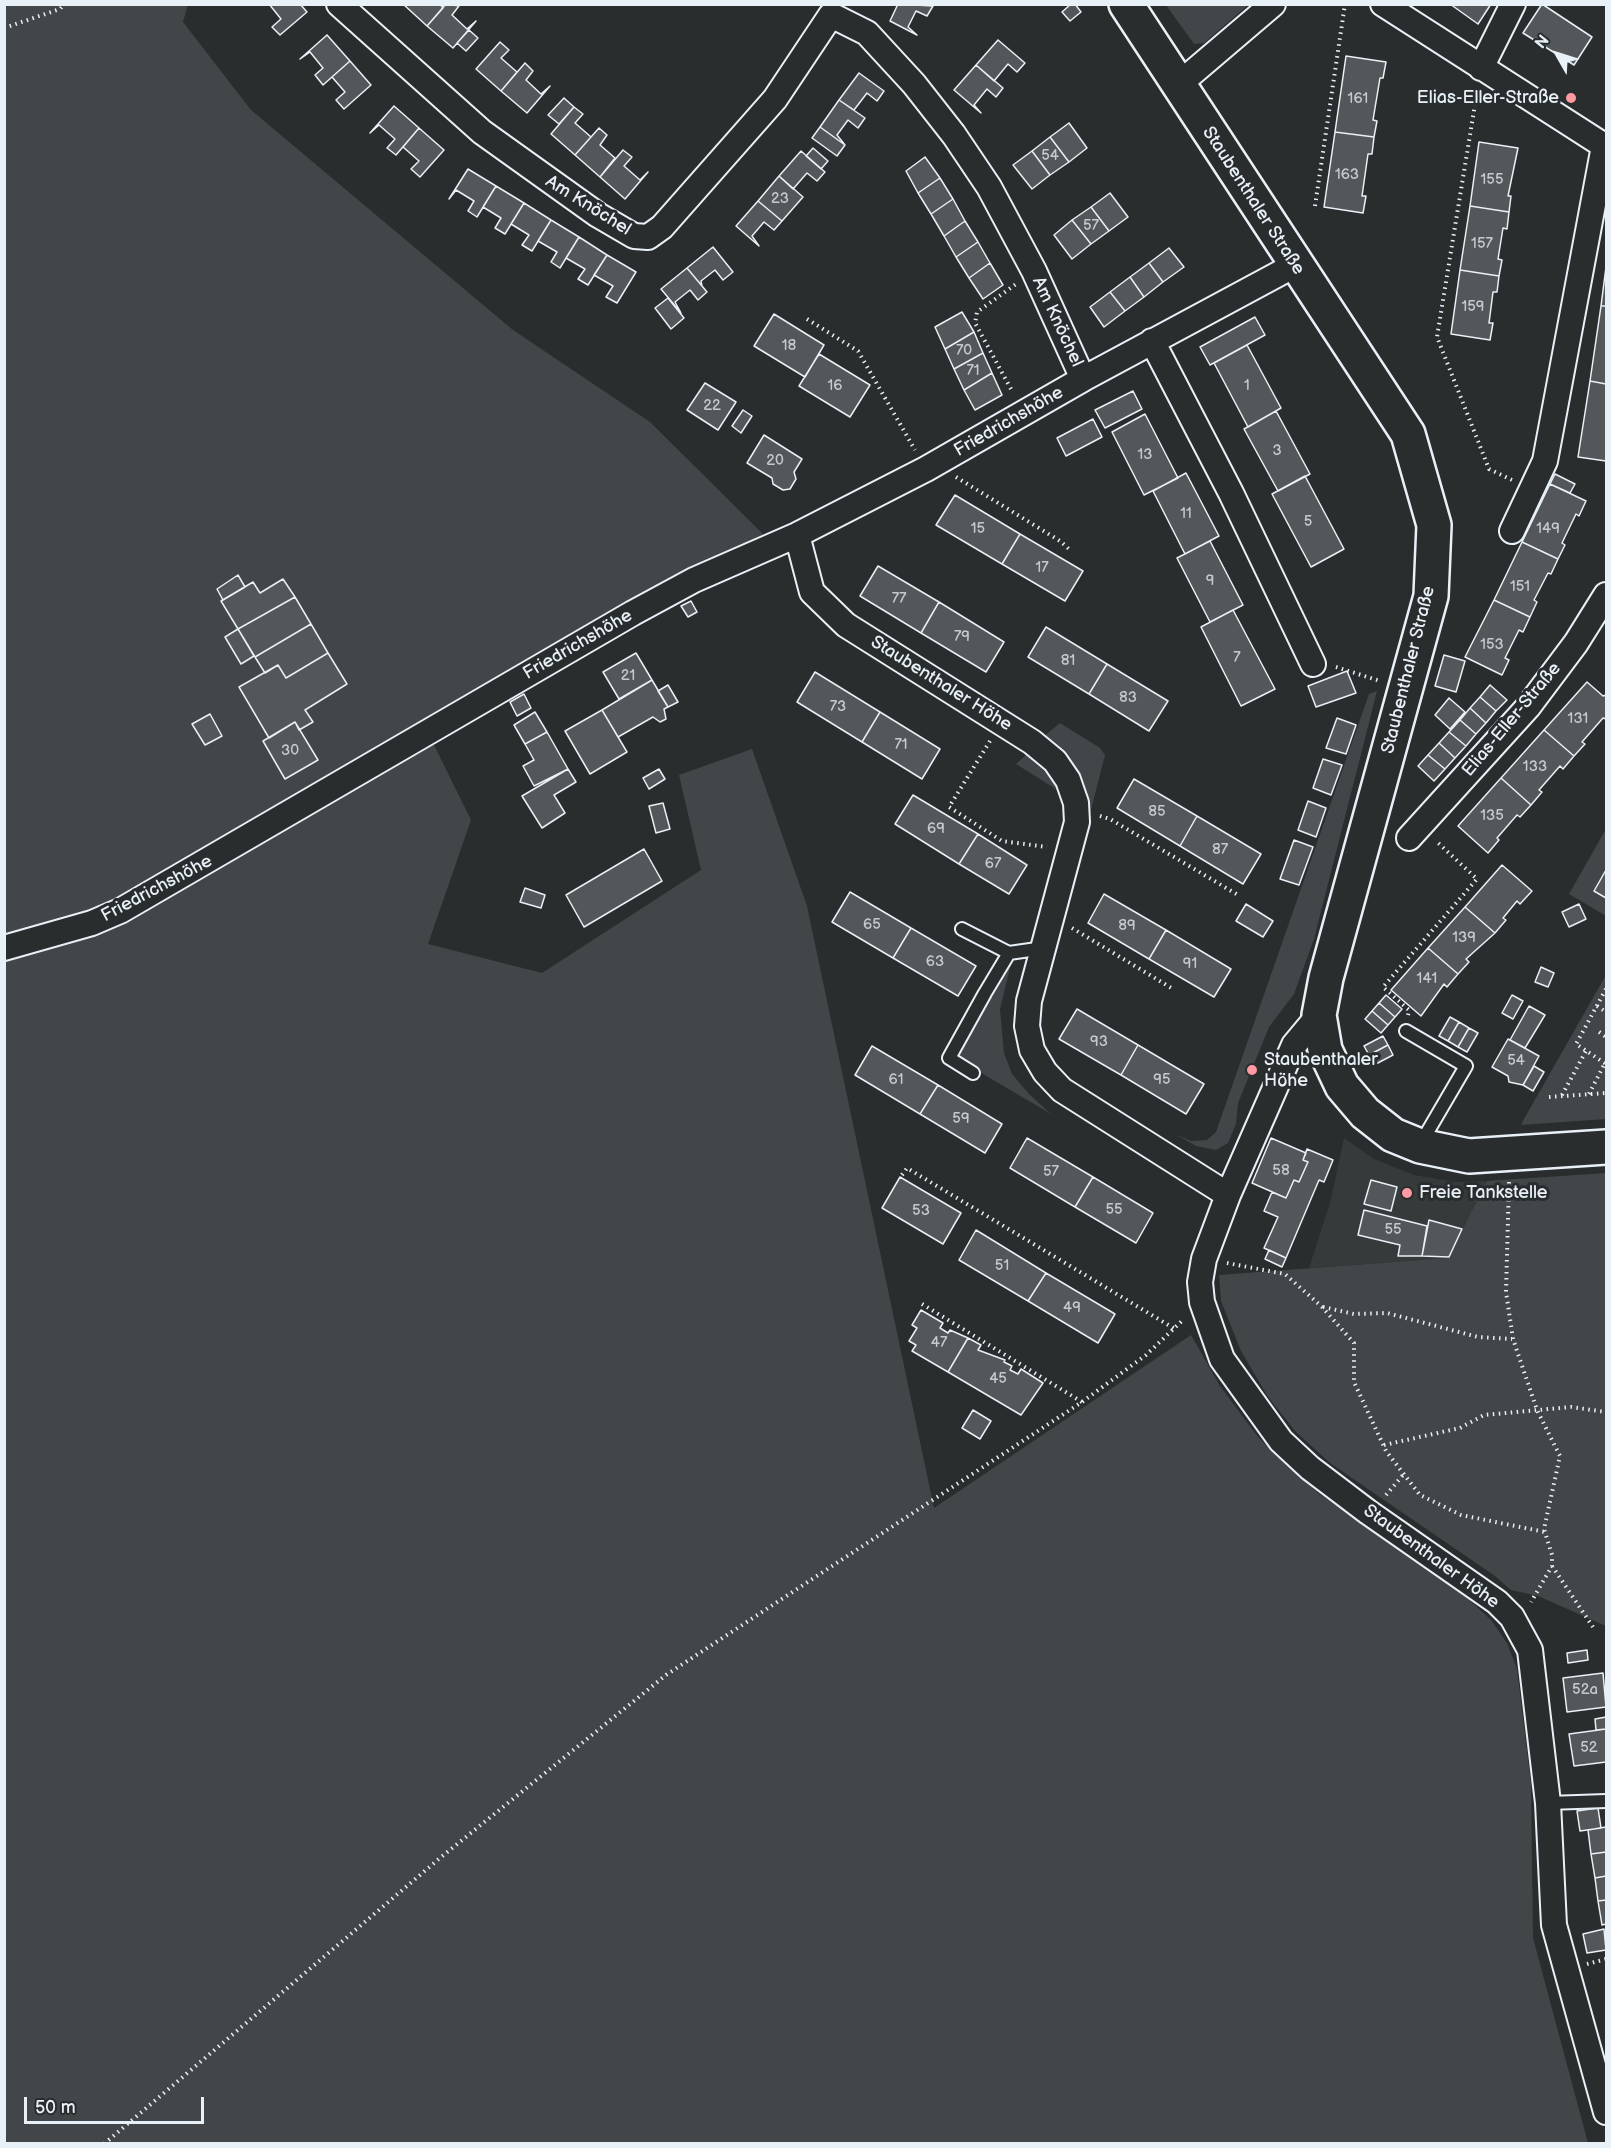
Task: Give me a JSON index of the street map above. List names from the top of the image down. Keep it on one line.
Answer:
{"streets":{"main road":["Staubenthaler Straße"],"street":["Am Knöchel","Friedrichshöhe","Staubenthaler Höhe","Elias-Eller-Straße"]},"crossings":[["Staubenthaler Straße","Friedrichshöhe"],["Staubenthaler Straße","Staubenthaler Höhe"],["Am Knöchel","Friedrichshöhe"],["Friedrichshöhe","Staubenthaler Höhe"]],"places":["Elias-Eller-Straße","Staubenthaler Höhe","Freie Tankstelle"],"house_numbers":["161","54","163","155","23","57","157","159","18","70","71","16","1","22","3","13","20","11","5","15","149","17","9","151","77","79","153","7","81","21","83","73","131","71","30","133","85","135","69","87","67","65","89","139","63","91","141","93","54","61","95","59","58","57","55","53","55","51","49","47","45","52a","52"],"scale_bar":"50 m","north":"top left"}
